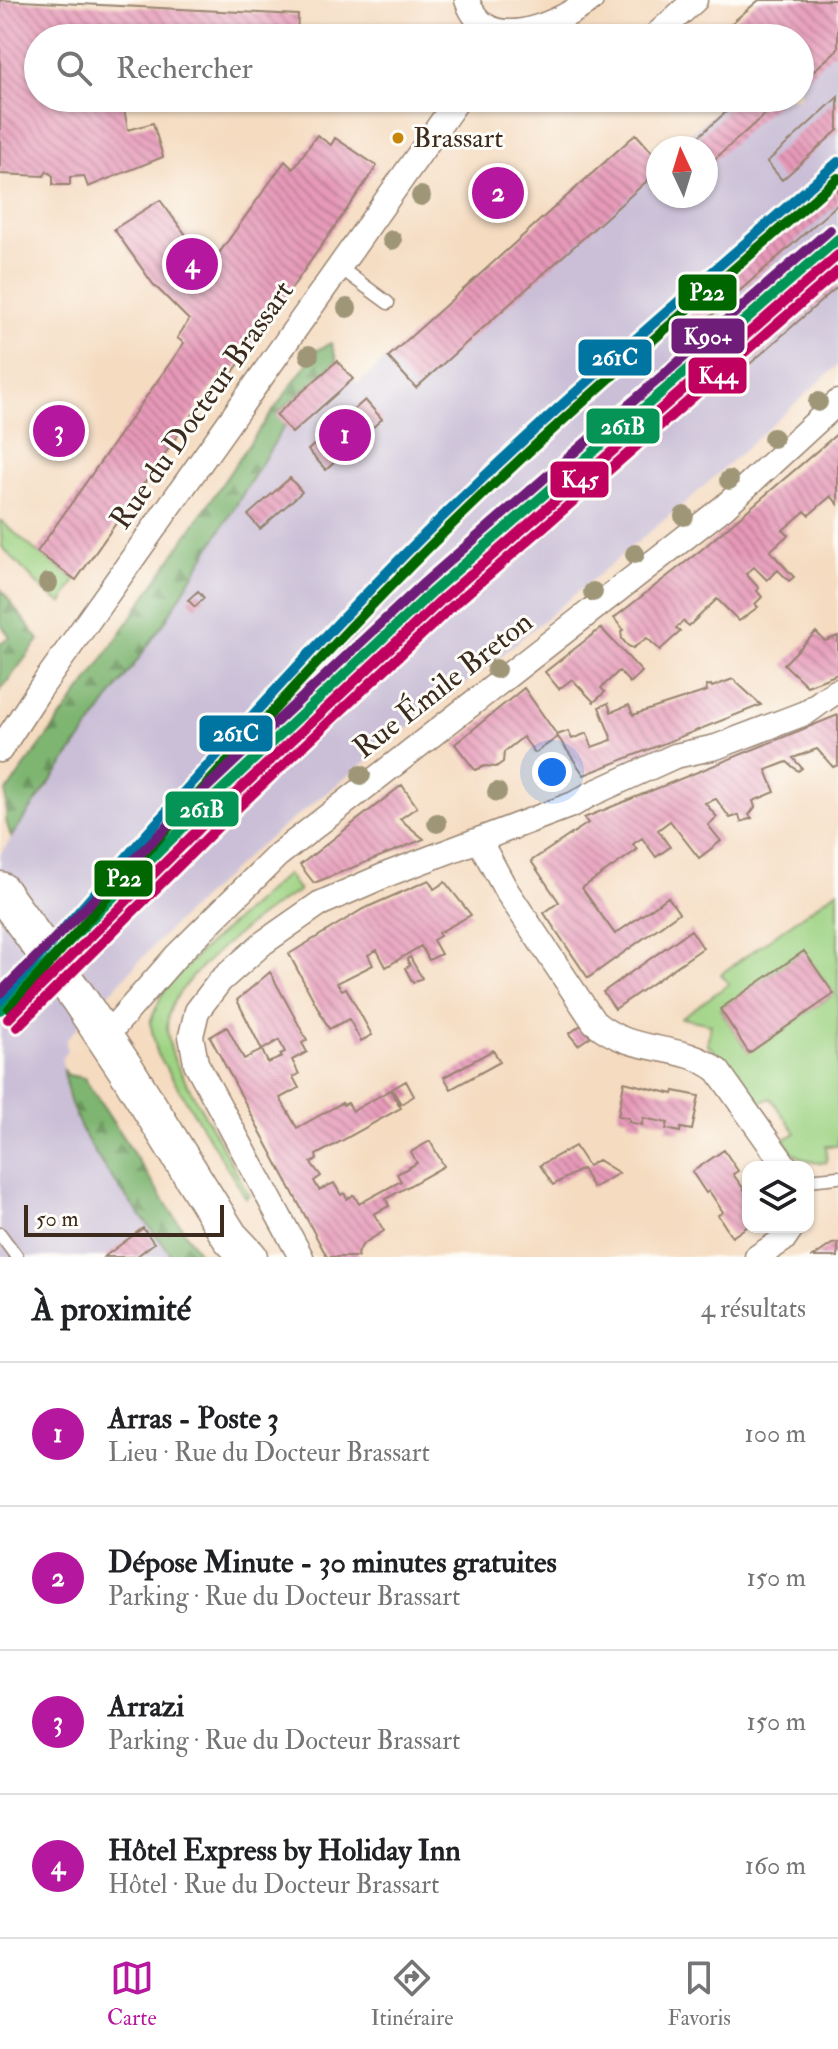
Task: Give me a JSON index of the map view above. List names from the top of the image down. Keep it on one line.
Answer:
{"streets":{"street":["Rue du Docteur Brassart","Rue Émile Breton"]},"places":["Brassart"],"lines":["transit line 261C","transit line P22","transit line K90+","transit line 261B","transit line K45","transit line K44"],"scale_bar":"50 m","north":"top","page":{"search":"Rechercher","pins":["2","4","3","1"],"scale":"50 m","heading":["À proximité","4 résultats"],"list":[{"mark":"1","name":"Arras - Poste 3","note":"Lieu · Rue du Docteur Brassart","value":"100 m"},{"mark":"2","name":"Dépose Minute - 30 minutes gratuites","note":"Parking · Rue du Docteur Brassart","value":"150 m"},{"mark":"3","name":"Arrazi","note":"Parking · Rue du Docteur Brassart","value":"150 m"},{"mark":"4","name":"Hôtel Express by Holiday Inn","note":"Hôtel · Rue du Docteur Brassart","value":"160 m"}],"nav":["Carte","Itinéraire","Favoris"]}}
